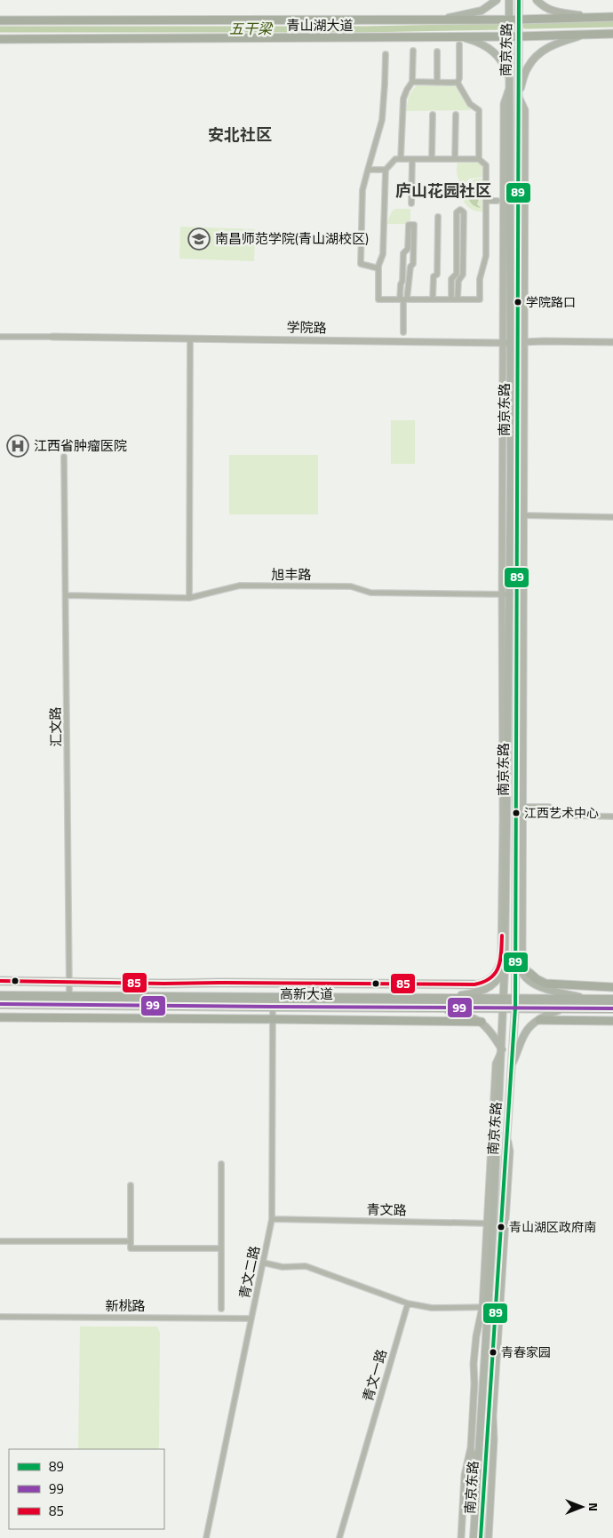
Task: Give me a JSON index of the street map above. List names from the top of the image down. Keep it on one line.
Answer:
{"streets":{"highway":["高新大道"],"main road":["青山湖大道","南京东路"],"street":["学院路","旭丰路","汇文路","青文路","青文二路","新桃路","青文一路"]},"crossings":[["青山湖大道","南京东路"],["南京东路","学院路"],["南京东路","旭丰路"],["南京东路","高新大道"],["南京东路","青文路"],["旭丰路","汇文路"],["汇文路","高新大道"],["高新大道","青文二路"],["青文路","青文二路"],["青文二路","新桃路"]],"districts":["安北社区","庐山花园社区"],"water":["五干梁"],"places":{"school or university":["南昌师范学院(青山湖校区)"],"other":["学院路口","江西艺术中心","青山湖区政府南","青春家园"],"hospital":["江西省肿瘤医院"]},"lines":["transit line 89","transit line 85","transit line 99"],"legend":["89","99","85"],"north":"right"}
